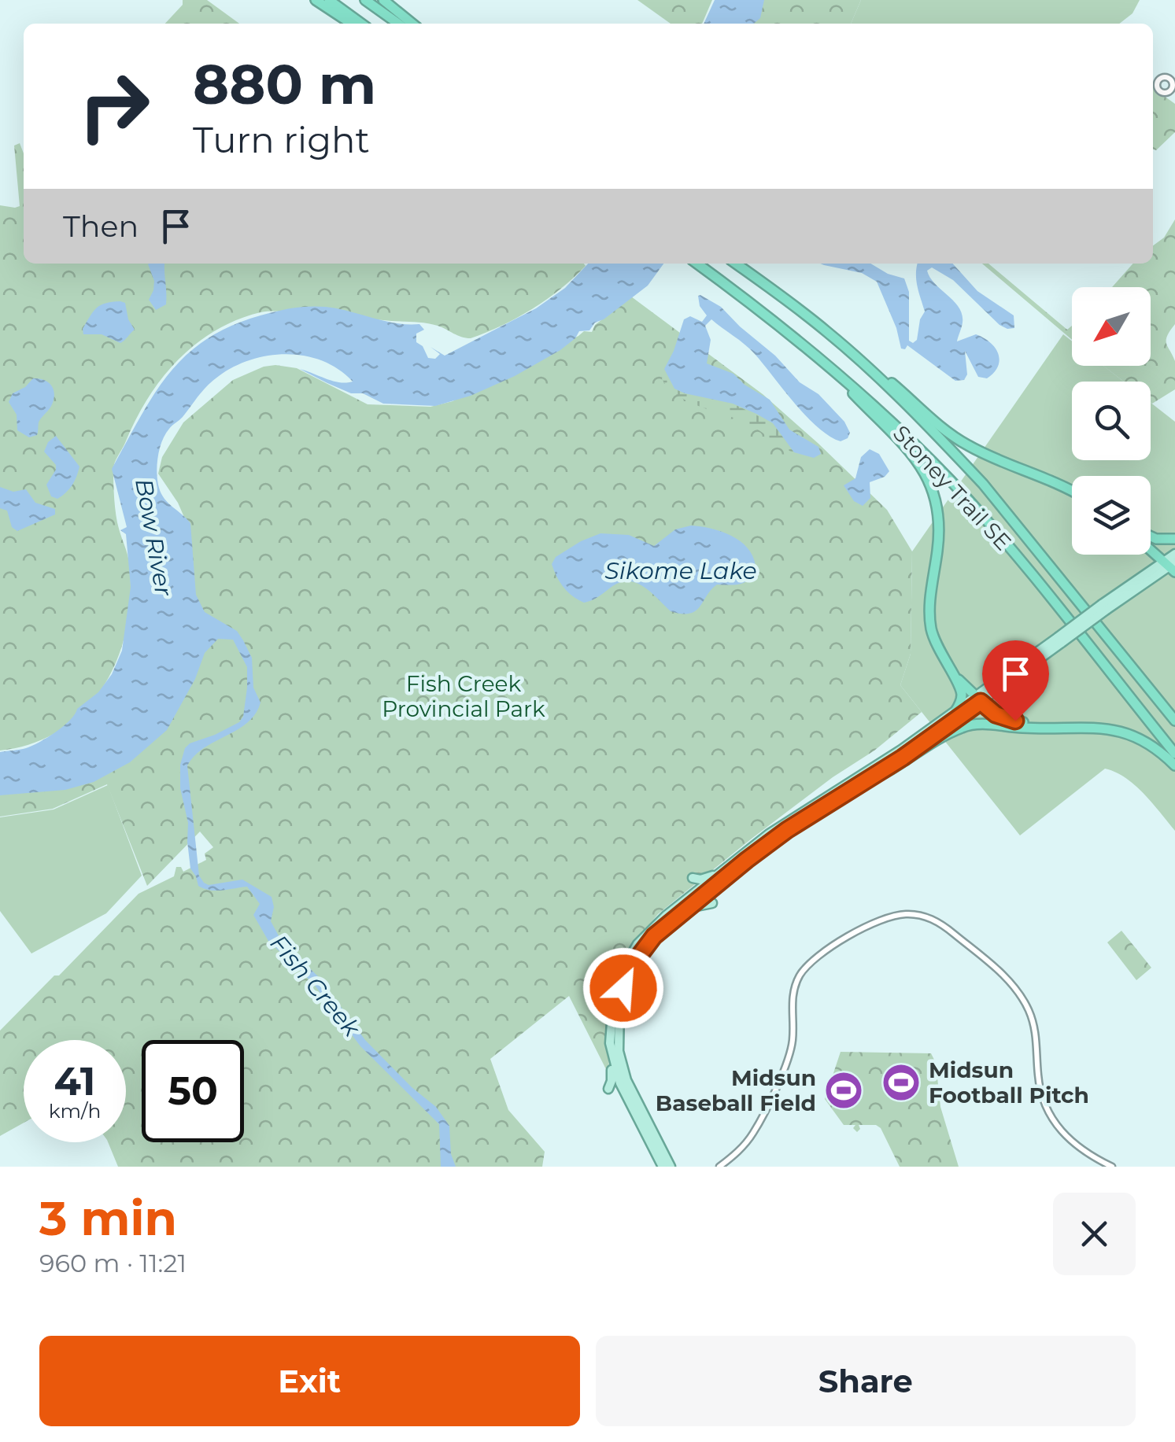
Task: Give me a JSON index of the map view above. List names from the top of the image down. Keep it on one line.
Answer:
{"streets":{"highway":["Stoney Trail SE"]},"water":["Bow River","Sikome Lake","Fish Creek"],"parks":["Fish Creek Provincial Park"],"places":{"sports":["Midsun Football Pitch","Midsun Baseball Field"]},"north":"bottom left","page":{"turn":["880 m","Turn right"],"then":"Then","speed":"41 km/h","limit":"50","heading":["3 min","960 m · 11:21"],"buttons":["Exit","Share"]}}
